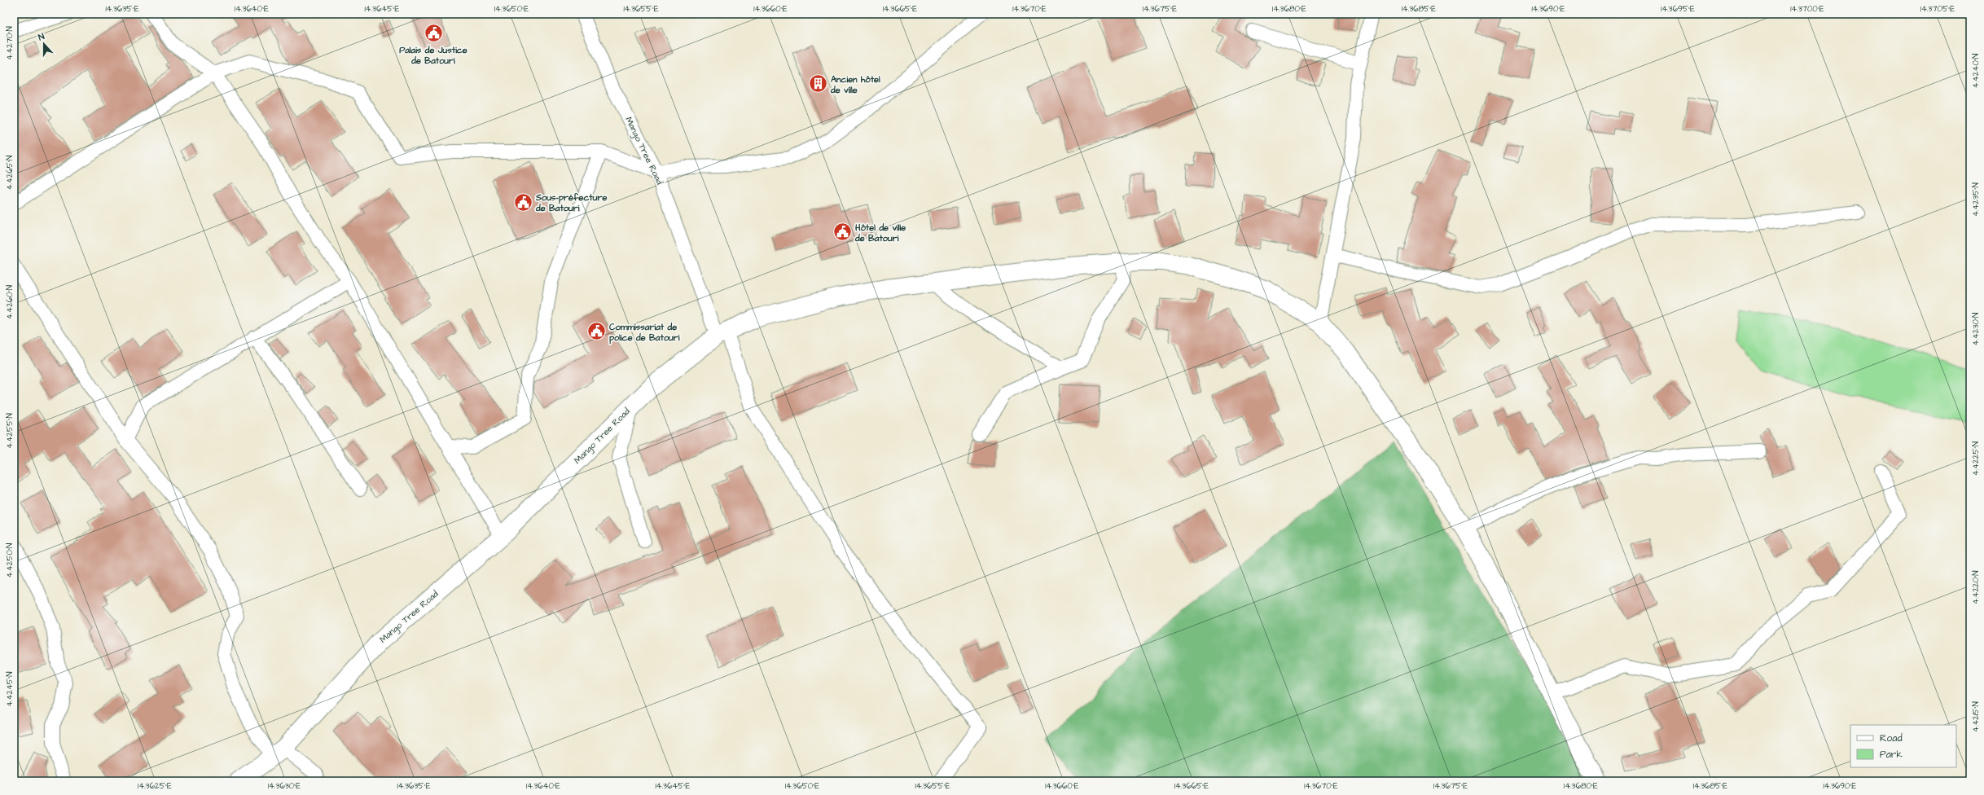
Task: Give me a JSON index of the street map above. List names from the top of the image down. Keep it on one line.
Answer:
{"streets":{"main road":["Mango Tree Road"]},"places":{"public building":["Palais de Justice de Batouri","Sous-préfecture de Batouri","Hôtel de ville de Batouri","Commissariat de police de Batouri"],"building":["Ancien hôtel de ville"]},"legend":["Road","Park"],"north":"top","coordinates":["14.3635°E","14.3640°E","14.3645°E","14.3650°E","14.3655°E","14.3660°E","14.3665°E","14.3670°E","14.3675°E","14.3680°E","14.3685°E","14.3690°E","14.3695°E","14.3700°E","14.3705°E","4.4270°N","4.4240°N","4.4265°N","4.4235°N","4.4260°N","4.4230°N","4.4255°N","4.4225°N","4.4250°N","4.4220°N","4.4245°N","4.4215°N","14.3625°E","14.3630°E"]}
